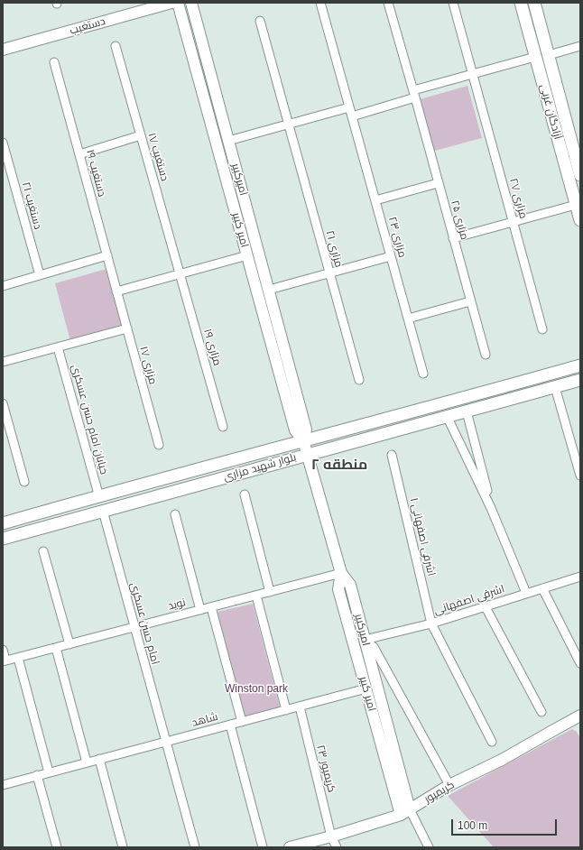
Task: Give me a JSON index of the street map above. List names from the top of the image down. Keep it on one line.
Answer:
{"streets":{"main road":["آزادگان غربی","بلوار شهید مزاری"],"street":["دستغیب","دستغیب ۱۷","دستغیب ۱۹","امیرکبیر","مزاری ۲۷","دستغیب ۲۱","مزاری ۲۵","امیر کبیر","مزاری ۲۳","مزاری ۲۱","مزاری ۱۹","مزاری ۱۷","خیابان امام حسن عسکری","اشرفی اصفهانی ۱","اشرفی اصفهانی","نوید","امام حسن عسکری","شاهد","کریمپور ۲۳","کریمپور"]},"crossings":[["دستغیب ۱۷","مزاری ۱۹"],["دستغیب ۱۹","مزاری ۱۷"],["امیرکبیر","امیر کبیر"],["امیرکبیر","بلوار شهید مزاری"],["امیرکبیر","اشرفی اصفهانی"],["امیرکبیر","نوید"],["امیرکبیر","کریمپور"],["امیر کبیر","بلوار شهید مزاری"],["امیر کبیر","نوید"],["امیر کبیر","شاهد"],["امیر کبیر","کریمپور"],["خیابان امام حسن عسکری","بلوار شهید مزاری"],["بلوار شهید مزاری","امام حسن عسکری"],["اشرفی اصفهانی ۱","اشرفی اصفهانی"],["نوید","امام حسن عسکری"],["امام حسن عسکری","شاهد"],["شاهد","کریمپور ۲۳"],["کریمپور ۲۳","کریمپور"]],"districts":["منطقه ۲"],"parks":["Winston park"],"scale_bar":"100 m"}
